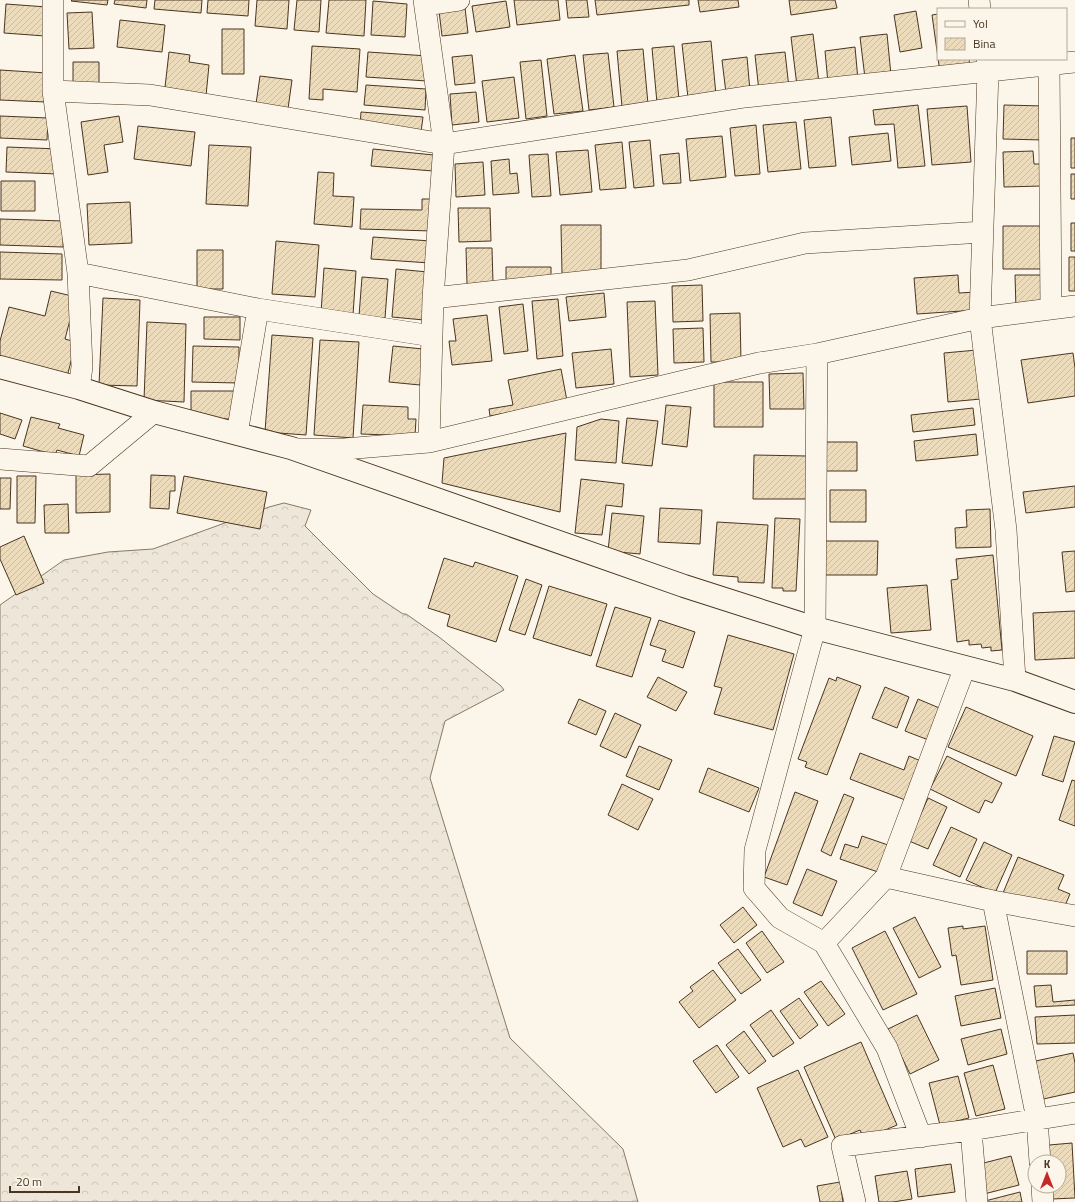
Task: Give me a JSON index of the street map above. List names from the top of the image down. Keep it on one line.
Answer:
{"legend":["Yol","Bina"],"scale_bar":"20 m","north":"top"}
